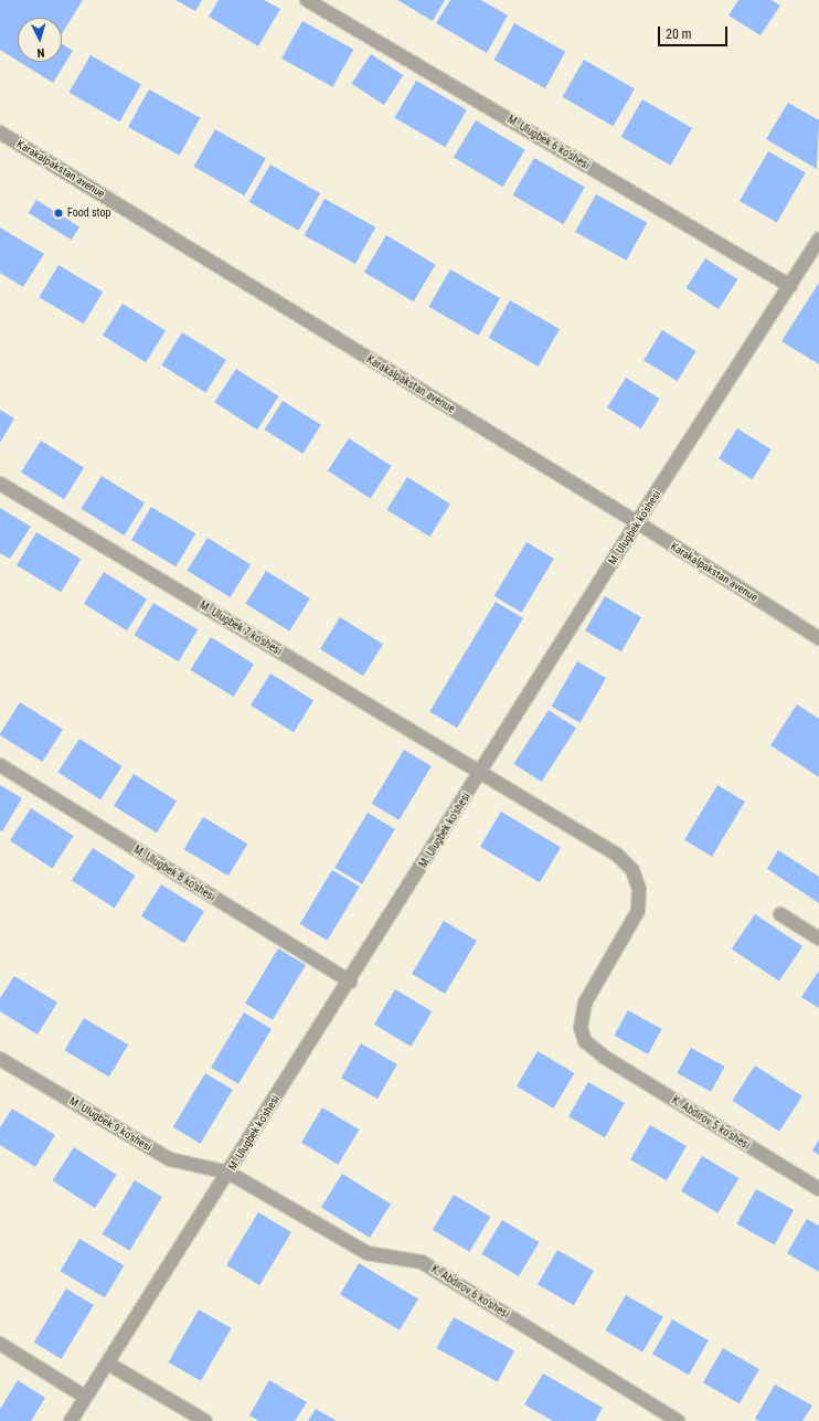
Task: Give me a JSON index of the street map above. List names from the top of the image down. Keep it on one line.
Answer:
{"streets":{"street":["M. Ulugbek 6 ko'shesi","Karakalpakstan avenue","M. Ulugbek ko'shesi","M. Ulugbek 7 ko'shesi","M. Ulugbek 8 ko'shesi","K. Abdirov 5 ko'shesi","M. Ulugbek 9 ko'shesi","K. Abdirov 6 ko'shesi"]},"crossings":[["M. Ulugbek 6 ko'shesi","M. Ulugbek ko'shesi"],["Karakalpakstan avenue","M. Ulugbek ko'shesi"],["M. Ulugbek ko'shesi","M. Ulugbek 7 ko'shesi"],["M. Ulugbek ko'shesi","M. Ulugbek 8 ko'shesi"],["M. Ulugbek ko'shesi","M. Ulugbek 9 ko'shesi"],["M. Ulugbek ko'shesi","K. Abdirov 6 ko'shesi"],["M. Ulugbek 7 ko'shesi","K. Abdirov 5 ko'shesi"],["M. Ulugbek 9 ko'shesi","K. Abdirov 6 ko'shesi"]],"places":["Food stop"],"scale_bar":"20 m","north":"bottom"}
